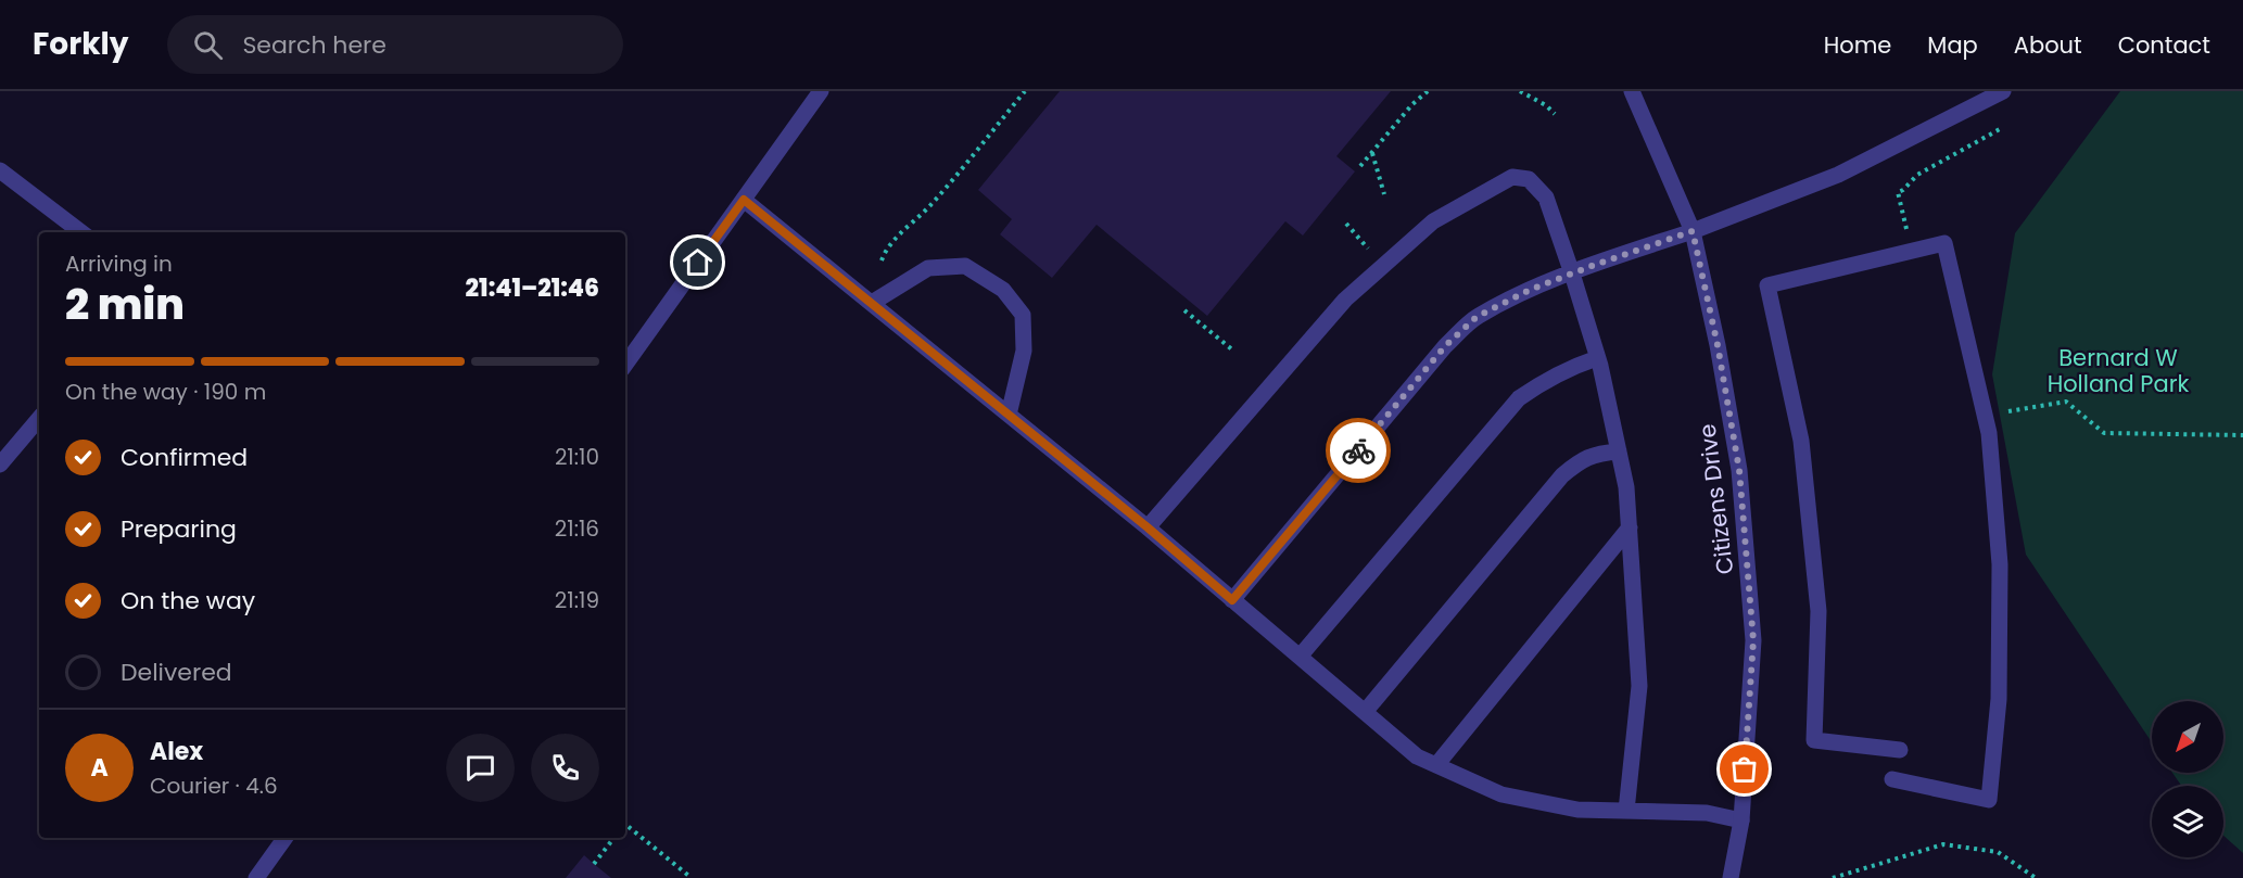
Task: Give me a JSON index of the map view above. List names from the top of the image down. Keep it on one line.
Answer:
{"streets":{"street":["Citizens Drive"]},"parks":["Bernard W Holland Park"],"north":"bottom left","page":{"header":"Forkly","search":"Search here","nav":["Home","Map","About","Contact"],"heading":["2 min","Arriving in","21:41–21:46"],"panel":["Alex","Courier · 4.6"],"bar":"On the way · 190 m","list":[["Confirmed","21:10"],["Preparing","21:16"],["On the way","21:19"],"Delivered"],"round":"A"}}
